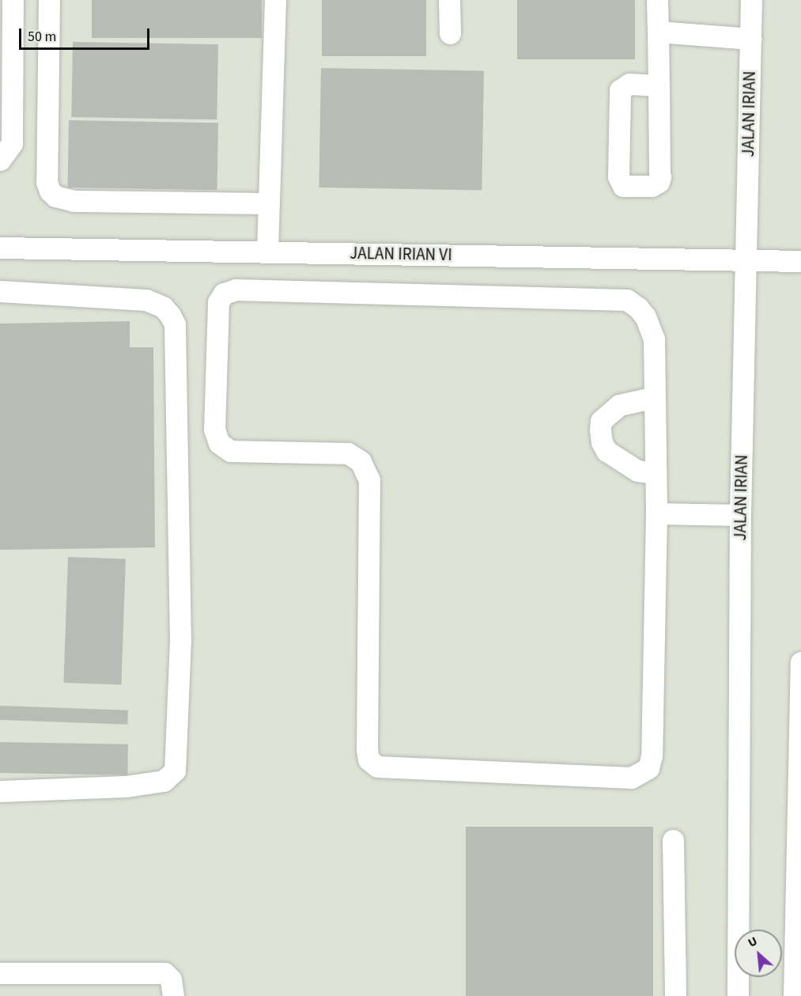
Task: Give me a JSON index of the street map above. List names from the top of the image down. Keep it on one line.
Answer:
{"streets":{"street":["JALAN IRIAN","JALAN IRIAN VI"]},"crossings":[["JALAN IRIAN","JALAN IRIAN VI"]],"scale_bar":"50 m","north":"top left"}
